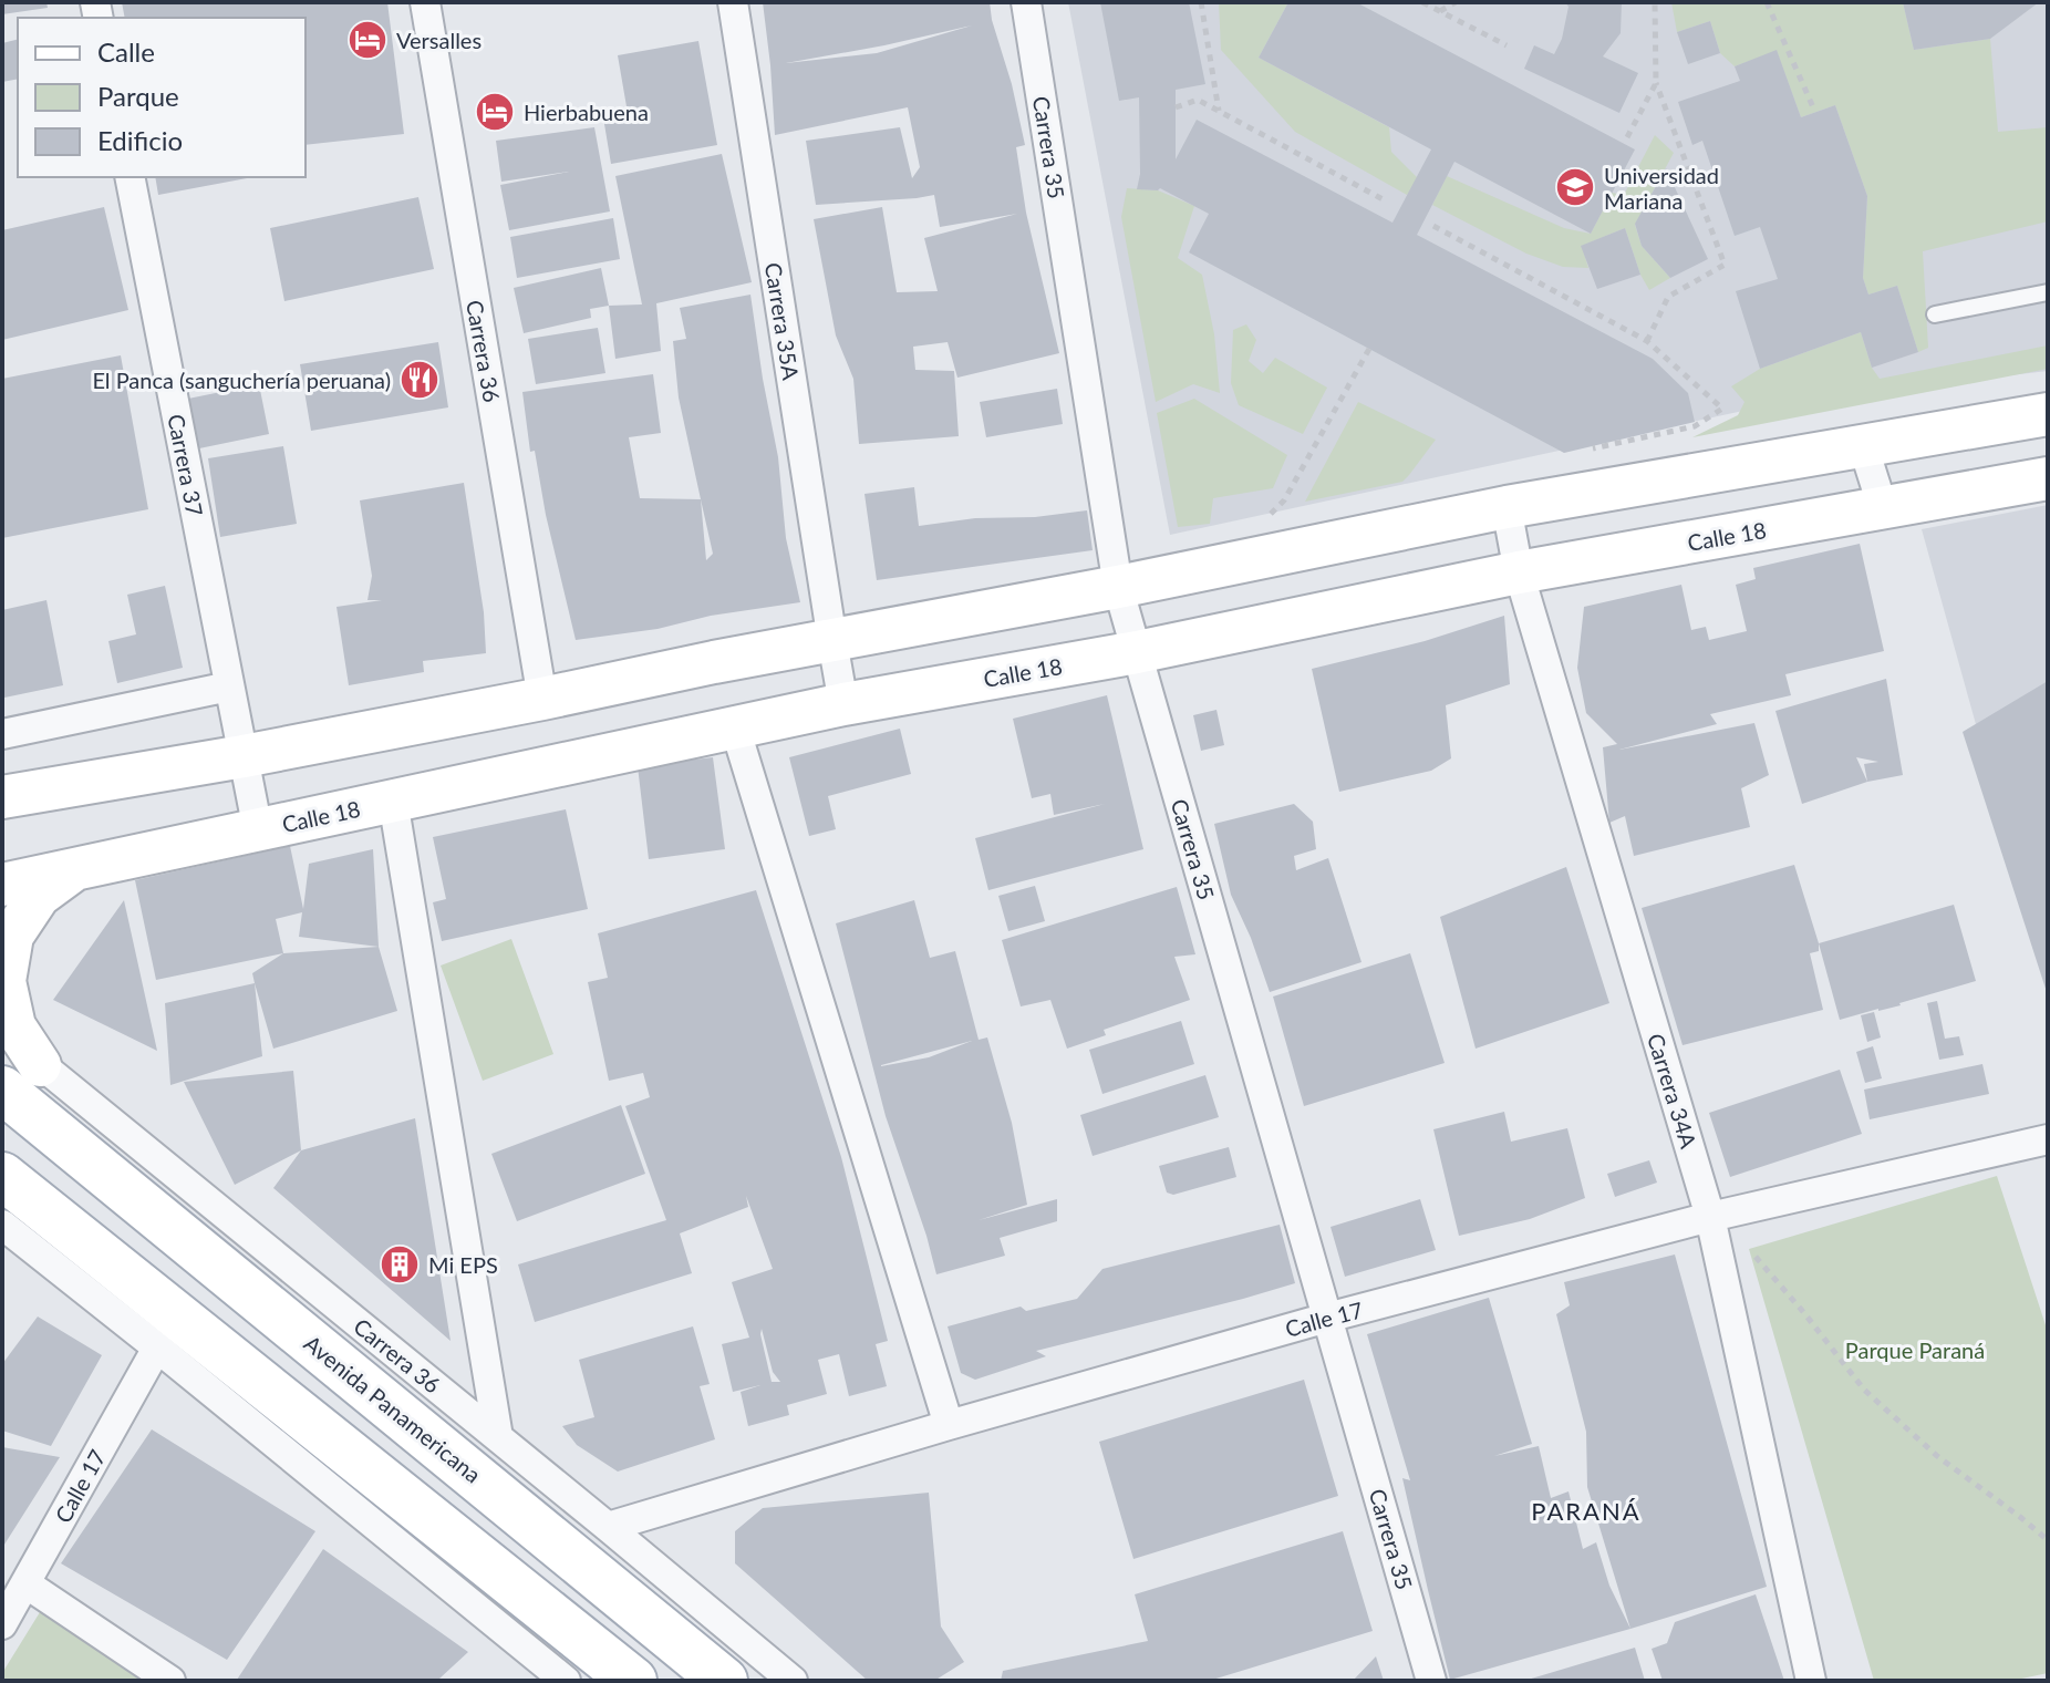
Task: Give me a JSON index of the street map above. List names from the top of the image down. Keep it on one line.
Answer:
{"streets":{"main road":["Calle 18","Avenida Panamericana"],"street":["Carrera 35","Carrera 35A","Carrera 36","Carrera 37","Carrera 34A","Calle 17"]},"crossings":[["Carrera 35","Calle 18"],["Carrera 35","Calle 17"],["Carrera 35A","Calle 18"],["Carrera 36","Calle 17"],["Carrera 36","Avenida Panamericana"],["Carrera 37","Calle 18"],["Calle 18","Carrera 34A"],["Carrera 34A","Calle 17"]],"districts":["PARANÁ"],"parks":["Parque Paraná"],"places":{"hotel":["Versalles","Hierbabuena"],"school or university":["Universidad Mariana"],"restaurant":["El Panca (sanguchería peruana)"],"building":["Mi EPS"]},"legend":["Calle","Parque","Edificio"]}
